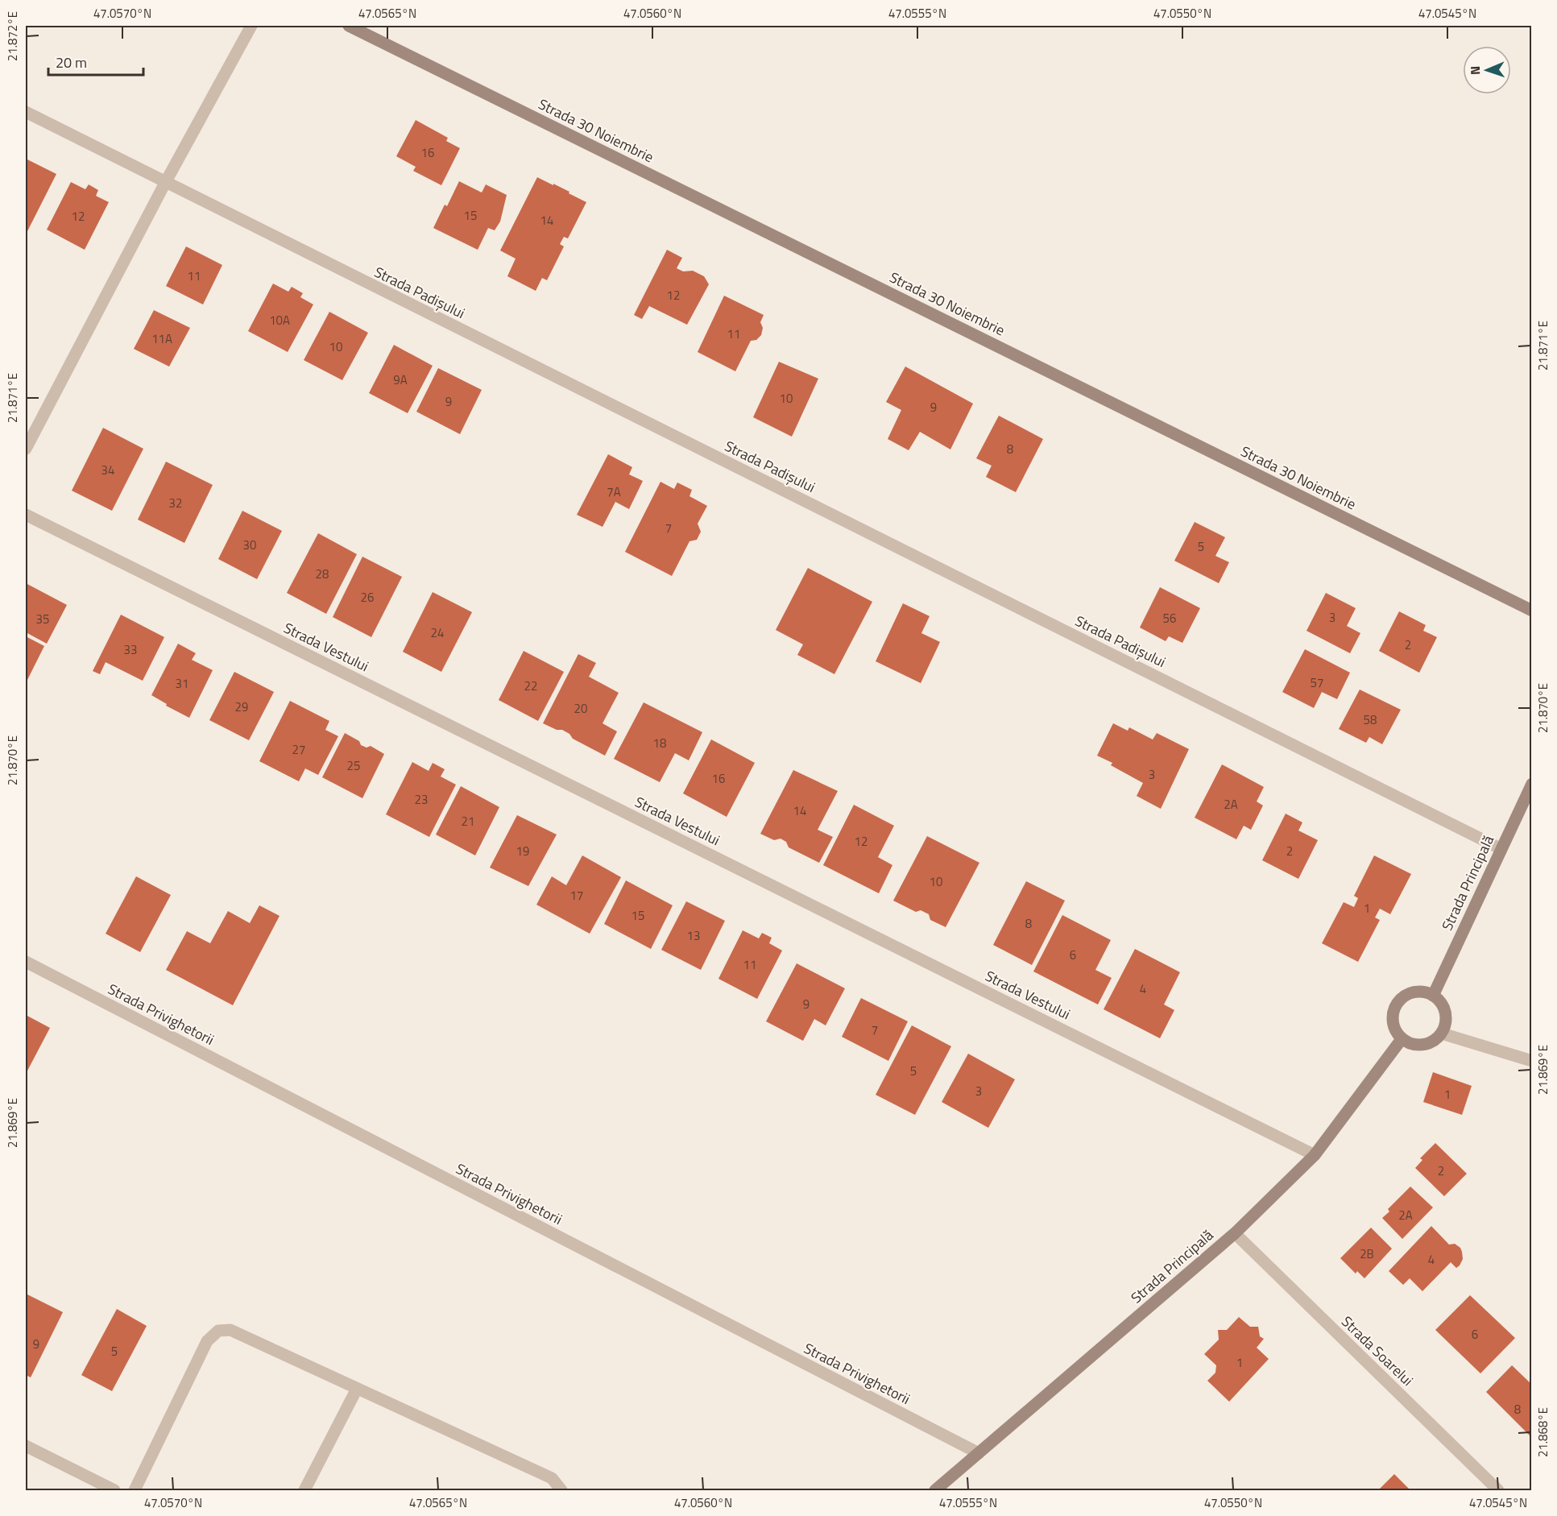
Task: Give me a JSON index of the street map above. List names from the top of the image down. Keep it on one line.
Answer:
{"streets":{"street":["Strada 30 Noiembrie","Strada Padișului","Strada Vestului","Strada Principală","Strada Privighetorii","Strada Soarelui"]},"crossings":[["Strada Padișului","Strada Principală"],["Strada Vestului","Strada Principală"],["Strada Principală","Strada Privighetorii"],["Strada Principală","Strada Soarelui"]],"house_numbers":["16","15","12","14","11","12","10A","11","11A","10","9A","10","9","9","8","34","7A","32","7","30","5","28","26","3","56","35","24","2","33","57","31","22","29","20","58","18","27","25","3","16","23","2A","14","21","12","19","2","10","17","1","15","8","13","6","11","4","9","7","5","3","1","2","2A","2B","4","6","9","5","1","8"],"scale_bar":"20 m","north":"left","coordinates":["47.0570°N","47.0565°N","47.0560°N","47.0555°N","47.0550°N","47.0545°N","21.872°E","21.871°E","21.870°E","21.869°E","21.868°E"]}
